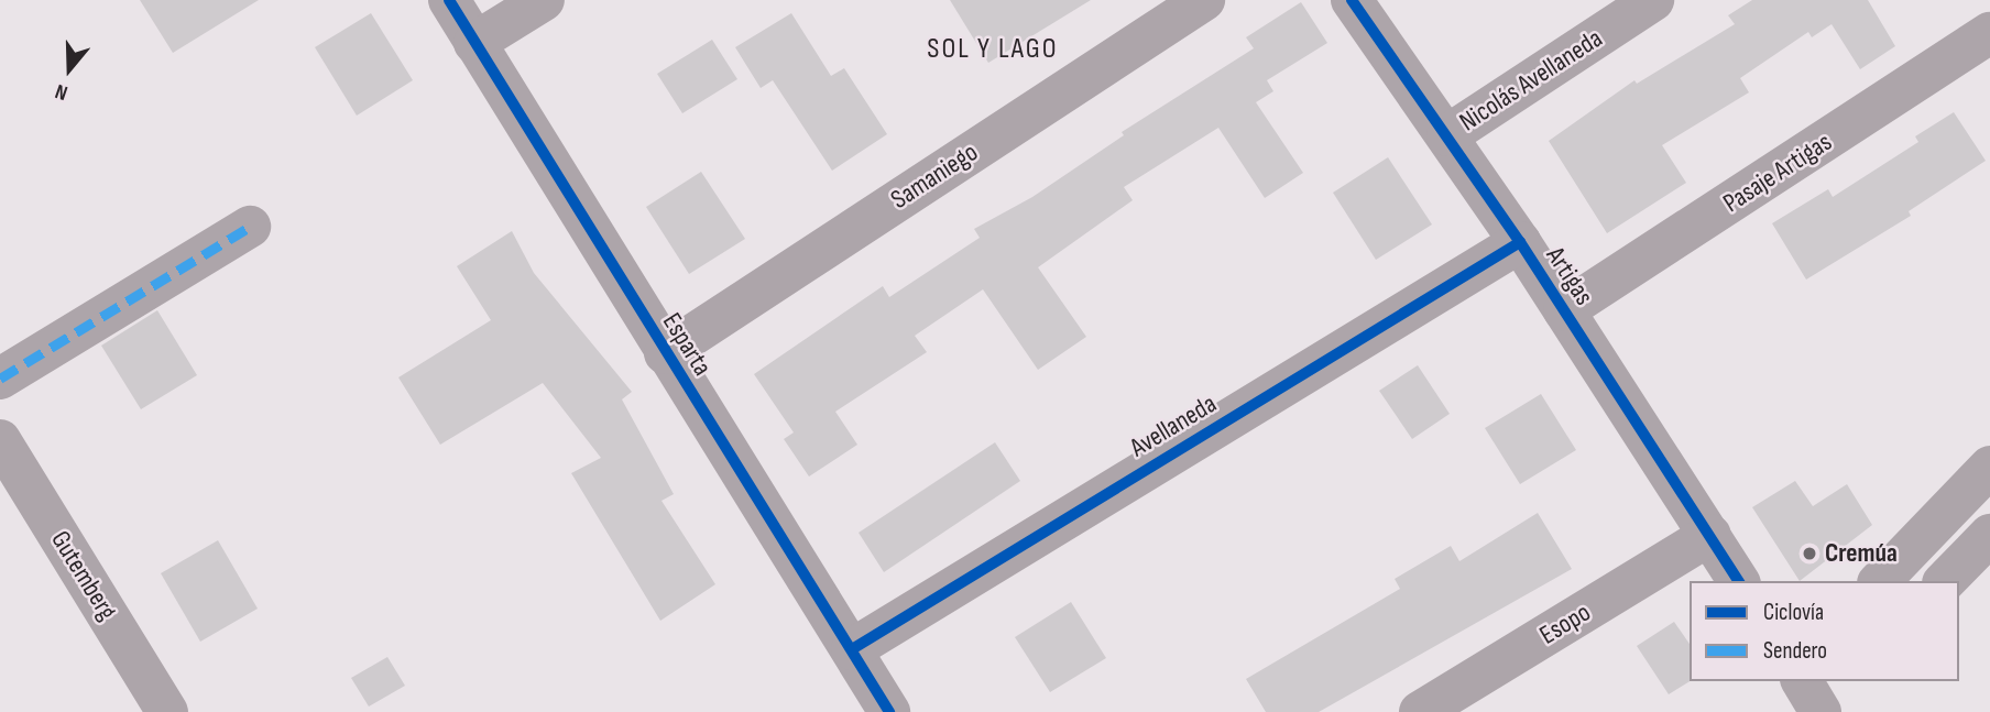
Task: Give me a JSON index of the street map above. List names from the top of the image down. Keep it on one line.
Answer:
{"streets":{"street":["Nicolás Avellaneda","Pasaje Artigas","Samaniego","Artigas","Esparta","Avellaneda","Gutemberg","Esopo"]},"crossings":[["Nicolás Avellaneda","Artigas"],["Pasaje Artigas","Artigas"],["Samaniego","Esparta"],["Artigas","Avellaneda"],["Artigas","Esopo"],["Esparta","Avellaneda"]],"districts":["SOL Y LAGO"],"places":["Cremúa"],"legend":["Ciclovía","Sendero"],"north":"bottom"}
